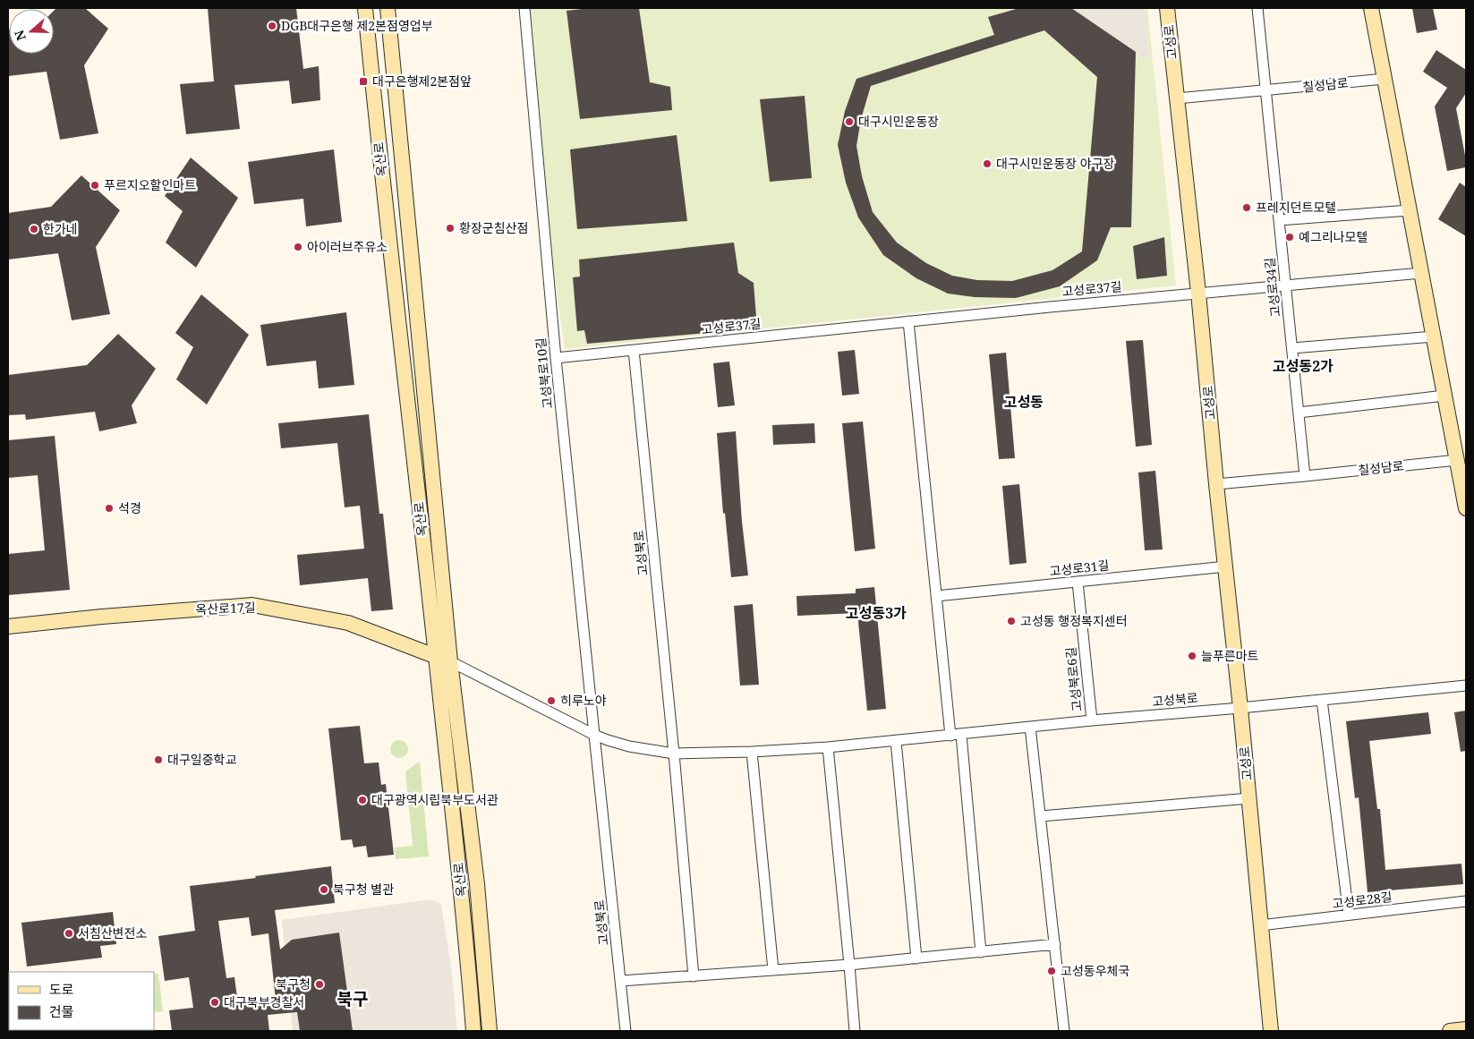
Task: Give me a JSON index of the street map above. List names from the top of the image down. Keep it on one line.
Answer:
{"streets":{"main road":["고성로","옥산로","옥산로17길"],"street":["칠성남로","고성로34길","고성로37길","고성북로10길","고성북로","고성로31길","고성북로6길","고성로28길"]},"crossings":[["고성로","칠성남로"],["고성로","고성로37길"],["고성로","고성북로"],["고성로","고성로31길"],["고성로","고성로28길"],["칠성남로","고성로34길"],["옥산로","고성북로"],["옥산로","옥산로17길"],["고성로34길","고성로37길"],["고성로37길","고성북로10길"],["고성로37길","고성북로"],["고성북로10길","고성북로"],["고성북로","옥산로17길"],["고성북로","고성북로6길"],["고성로31길","고성북로6길"]],"districts":["고성동2가","고성동","고성동3가","북구"],"places":{"other":["DGB대구은행 제2본점영업부","대구시민운동장","대구시민운동장 야구장","푸르지오할인마트","프레지던트모텔","황장군침산점","한가네","예그리나모텔","아이러브주유소","석경","고성동 행정복지센터","늘푸른마트","히루노야","대구일중학교","대구광역시립북부도서관","북구청 별관","서침산변전소","고성동우체국","북구청","대구북부경찰서"],"transit":["대구은행제2본점앞"]},"legend":["도로","건물"],"north":"left"}
